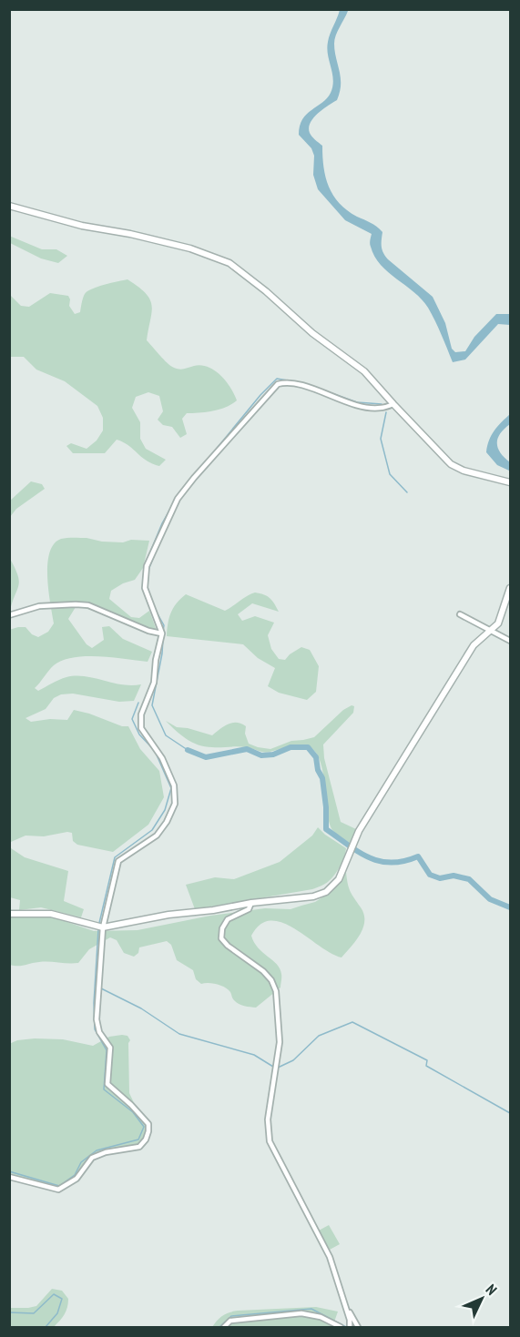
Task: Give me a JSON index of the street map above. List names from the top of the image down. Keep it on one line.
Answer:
{"north":"top right"}
